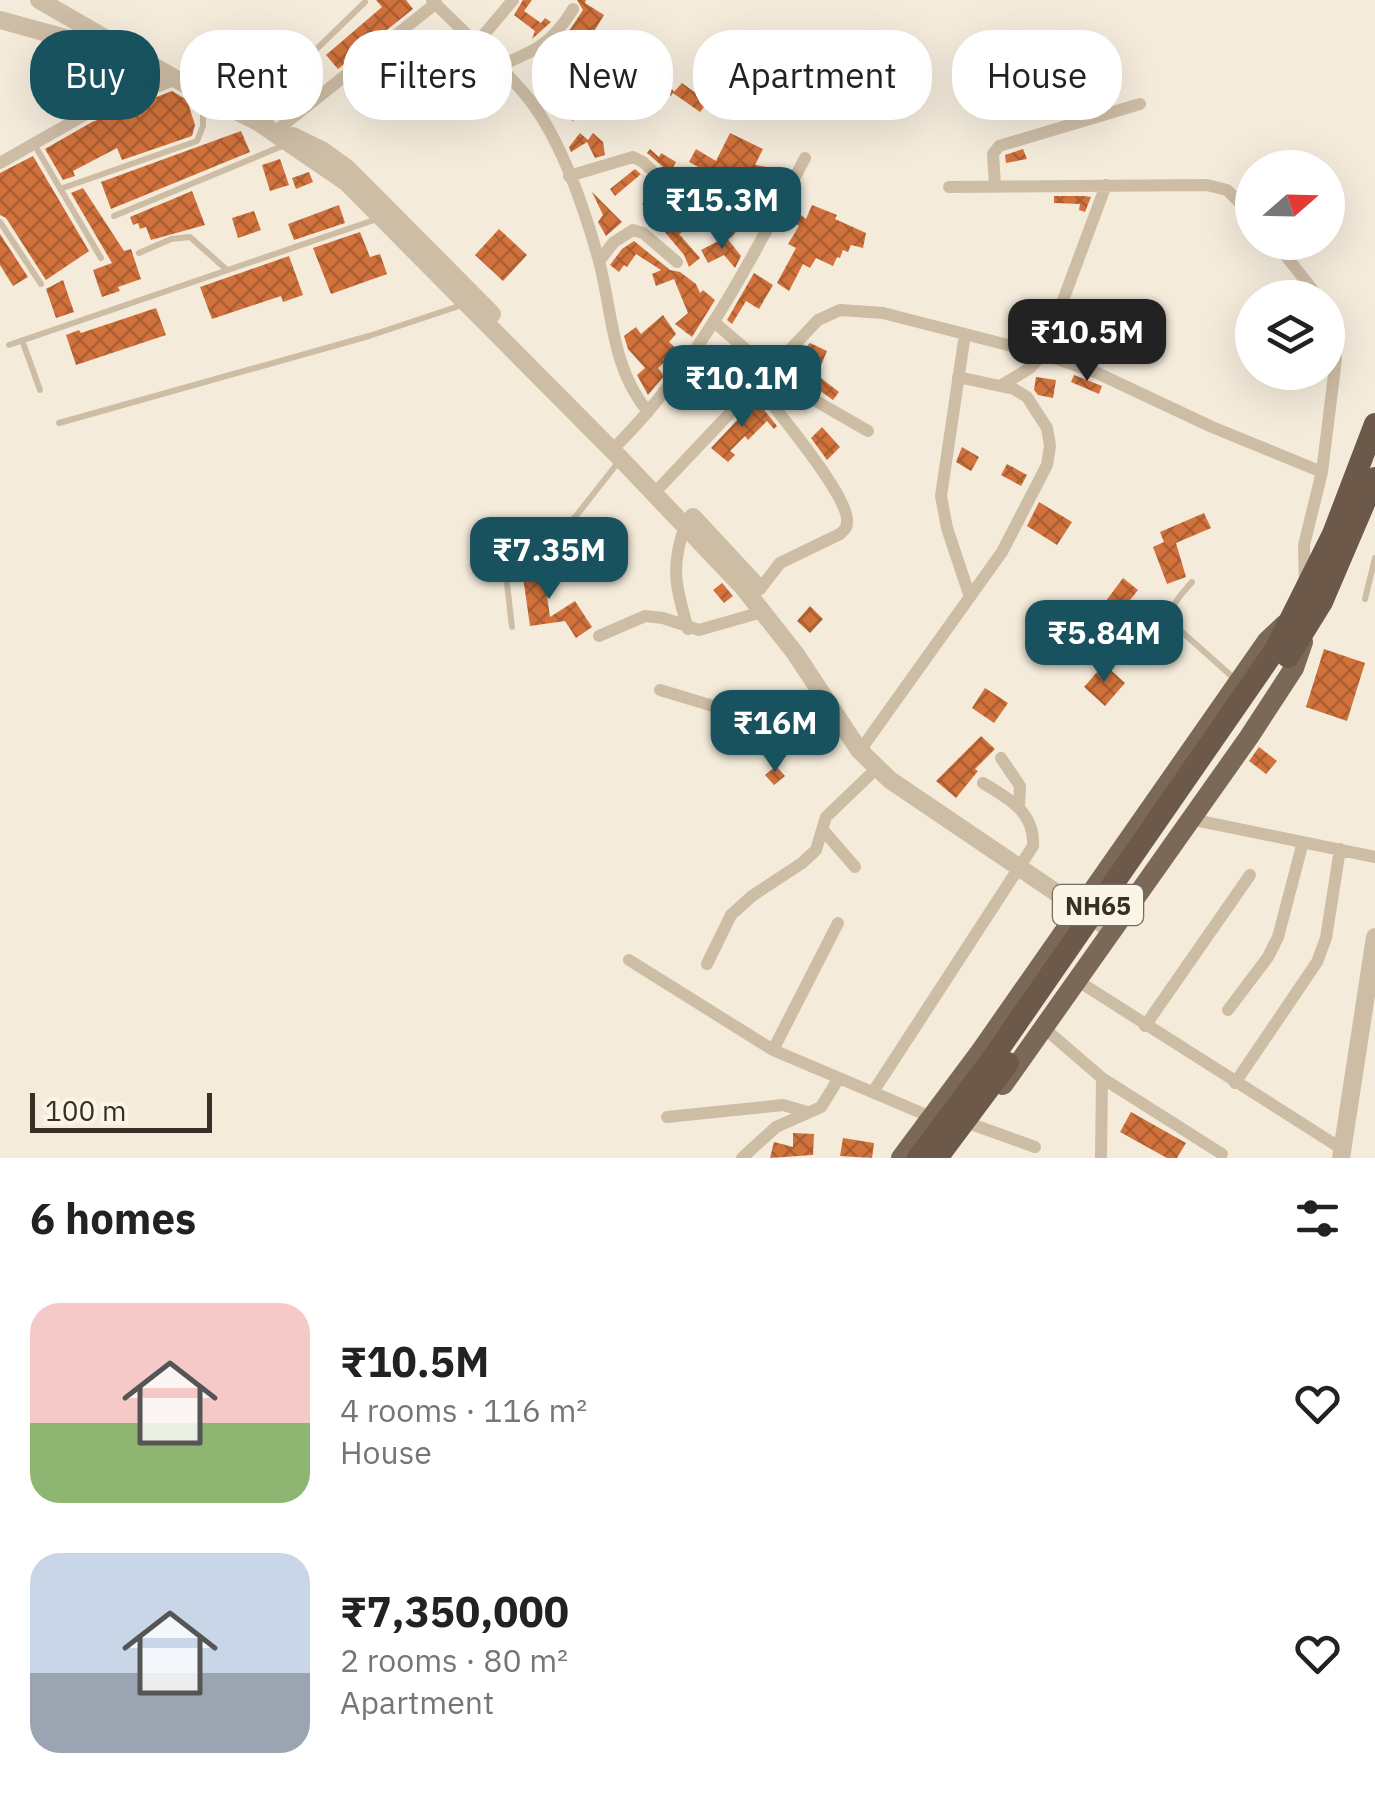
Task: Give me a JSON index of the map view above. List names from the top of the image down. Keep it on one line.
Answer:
{"streets":{"highway":["NH65"]},"scale_bar":"100 m","north":"right","page":{"chip":["Buy","Rent","Filters","New","Apartment","House"],"price":["₹15.3M","₹10.5M","₹10.1M","₹7.35M","₹5.84M","₹16M"],"scale":"100 m","heading":"6 homes","list":[{"name":"₹10.5M","note":"4 rooms · 116 m² · House"},{"name":"₹7,350,000","note":"2 rooms · 80 m² · Apartment"}]}}
